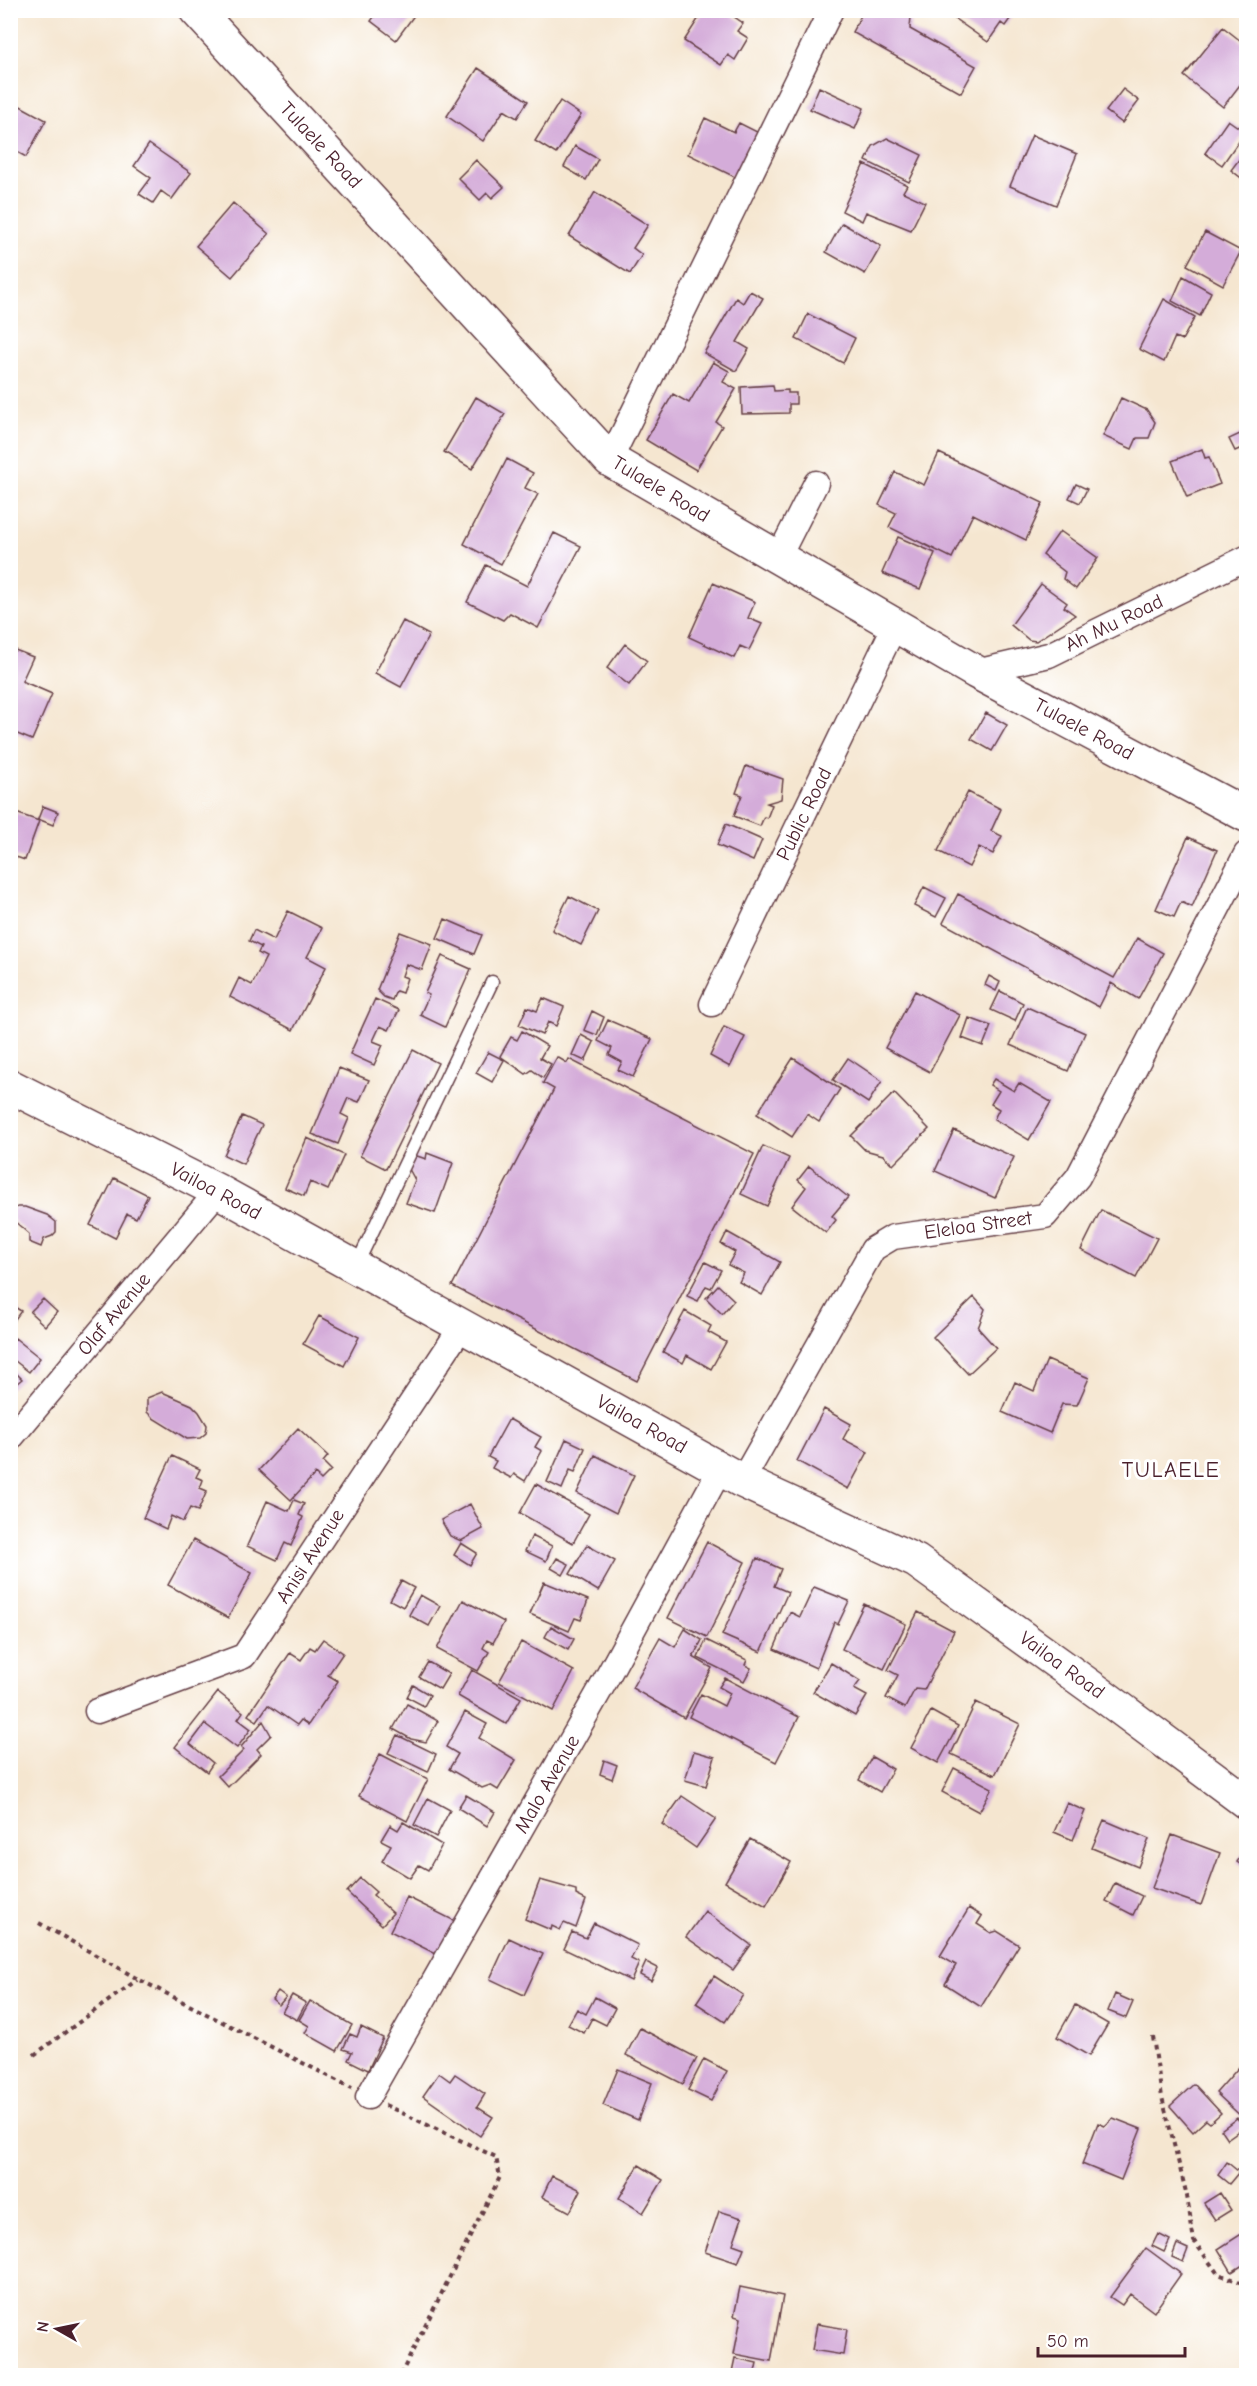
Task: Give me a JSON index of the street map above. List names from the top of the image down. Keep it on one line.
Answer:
{"streets":{"main road":["Tulaele Road","Vailoa Road"],"street":["Ah Mu Road","Public Road","Eleloa Street","Olaf Avenue","Anisi Avenue","Malo Avenue"]},"crossings":[["Tulaele Road","Ah Mu Road"],["Tulaele Road","Public Road"],["Vailoa Road","Eleloa Street"],["Vailoa Road","Olaf Avenue"],["Vailoa Road","Anisi Avenue"],["Vailoa Road","Malo Avenue"],["Eleloa Street","Malo Avenue"]],"districts":["TULAELE"],"scale_bar":"50 m","north":"left"}
